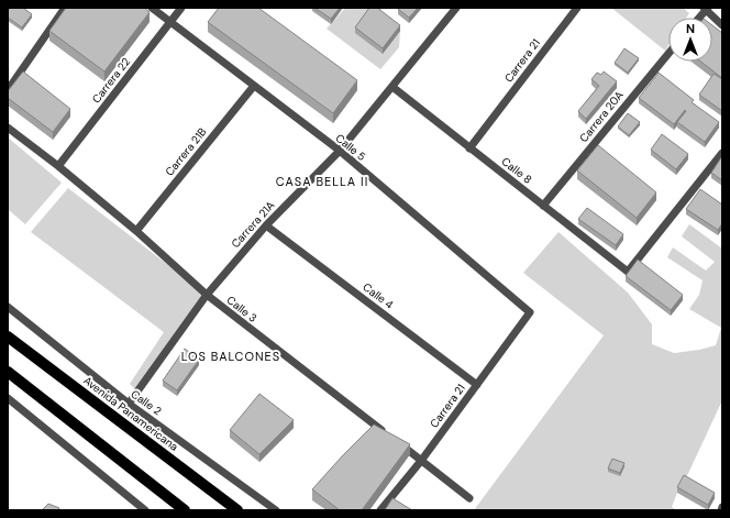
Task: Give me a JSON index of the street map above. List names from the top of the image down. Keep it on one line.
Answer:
{"streets":{"main road":["Avenida Panamericana"],"street":["Carrera 21","Carrera 22","Carrera 20A","Calle 5","Carrera 21B","Calle 8","Carrera 21A","Calle 4","Calle 3","Calle 2"]},"crossings":[["Carrera 21","Calle 5"],["Carrera 21","Calle 8"],["Carrera 21","Calle 4"],["Carrera 22","Calle 5"],["Carrera 22","Calle 3"],["Carrera 20A","Calle 8"],["Calle 5","Carrera 21B"],["Calle 5","Carrera 21A"],["Carrera 21B","Calle 3"],["Calle 8","Carrera 21A"],["Carrera 21A","Calle 4"],["Carrera 21A","Calle 3"],["Carrera 21A","Calle 2"]],"districts":["CASA BELLA II","LOS BALCONES"],"north":"top"}
